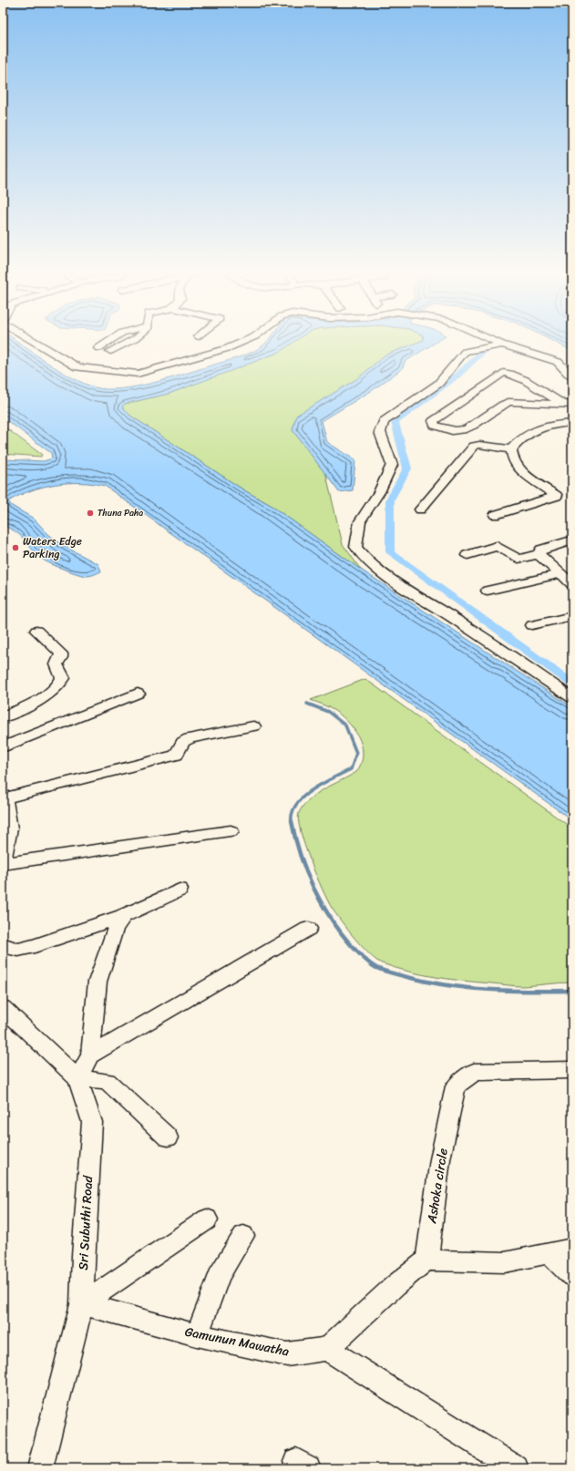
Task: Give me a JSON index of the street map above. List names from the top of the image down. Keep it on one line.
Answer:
{"streets":{"street":["Ashoka circle","Sri Subuthi Road","Gamunun Mawatha"]},"crossings":[["Sri Subuthi Road","Gamunun Mawatha"]],"places":["Thuna Paha","Waters Edge Parking"]}
